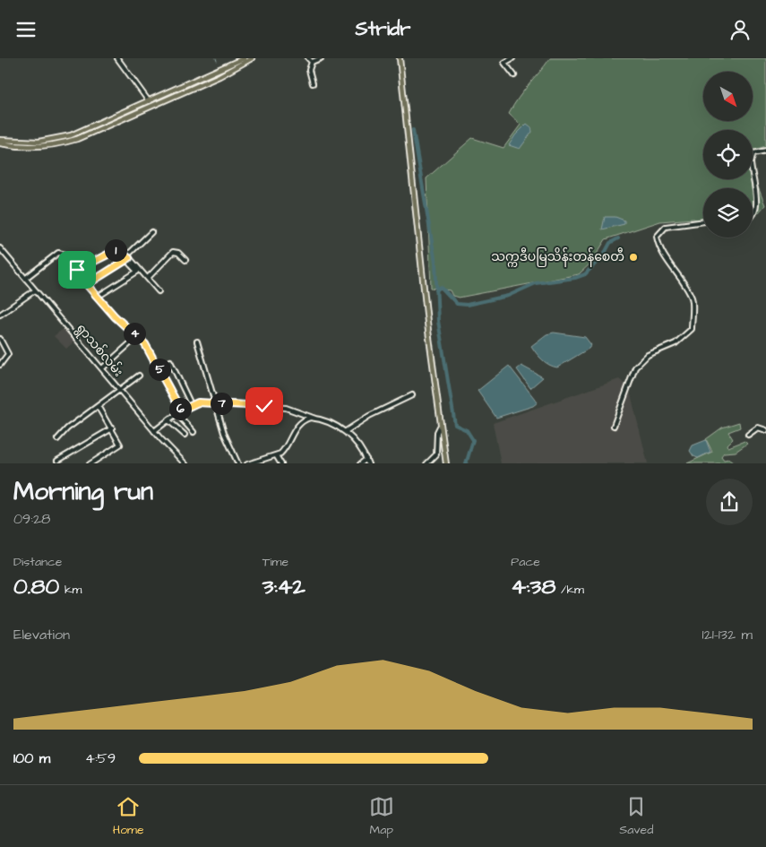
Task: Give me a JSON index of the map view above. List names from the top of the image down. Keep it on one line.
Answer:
{"streets":{"street":["ရွာသစ်လမ်း"]},"places":["သက္ကဒီပမြသိန်းတန်စေတီ"],"north":"bottom right","page":{"header":"Stridr","pins":["1","4","5","7","6"],"heading":["Morning run","09:28"],"stats":[["Distance","0.80 km"],["Time","3:42"],["Pace","4:38 /km"]],"chart":["Elevation","121–132 m"],"list":[{"name":"100 m","note":"4:59"}],"tabs":["Home","Map","Saved"]}}
